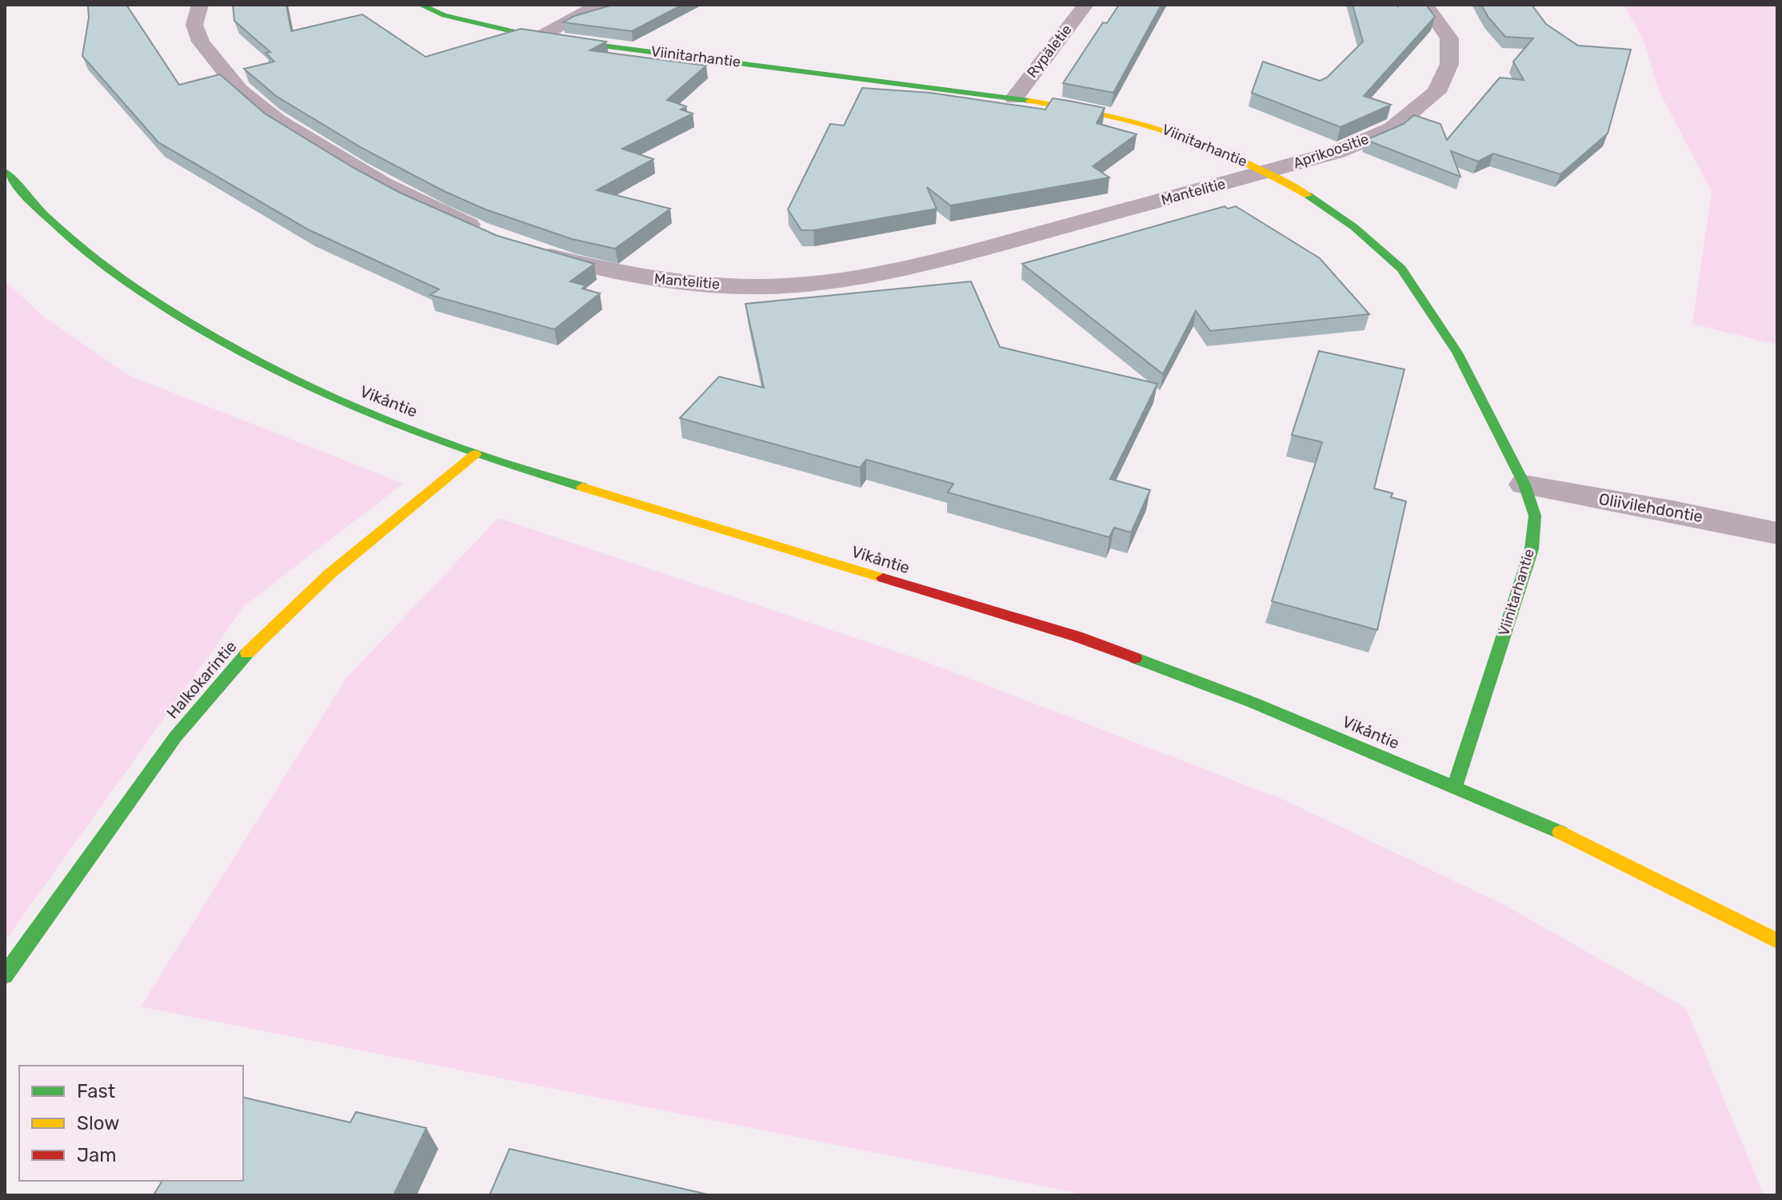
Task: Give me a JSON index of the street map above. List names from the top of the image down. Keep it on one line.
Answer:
{"streets":{"street":["Rypäletie","Viinitarhantie","Aprikoositie","Mantelitie","Vikåntie","Oliivilehdontie","Halkokarintie"]},"crossings":[["Rypäletie","Viinitarhantie"],["Viinitarhantie","Aprikoositie"],["Viinitarhantie","Mantelitie"],["Viinitarhantie","Vikåntie"],["Viinitarhantie","Oliivilehdontie"],["Aprikoositie","Mantelitie"],["Vikåntie","Halkokarintie"]],"legend":["Fast","Slow","Jam"]}
